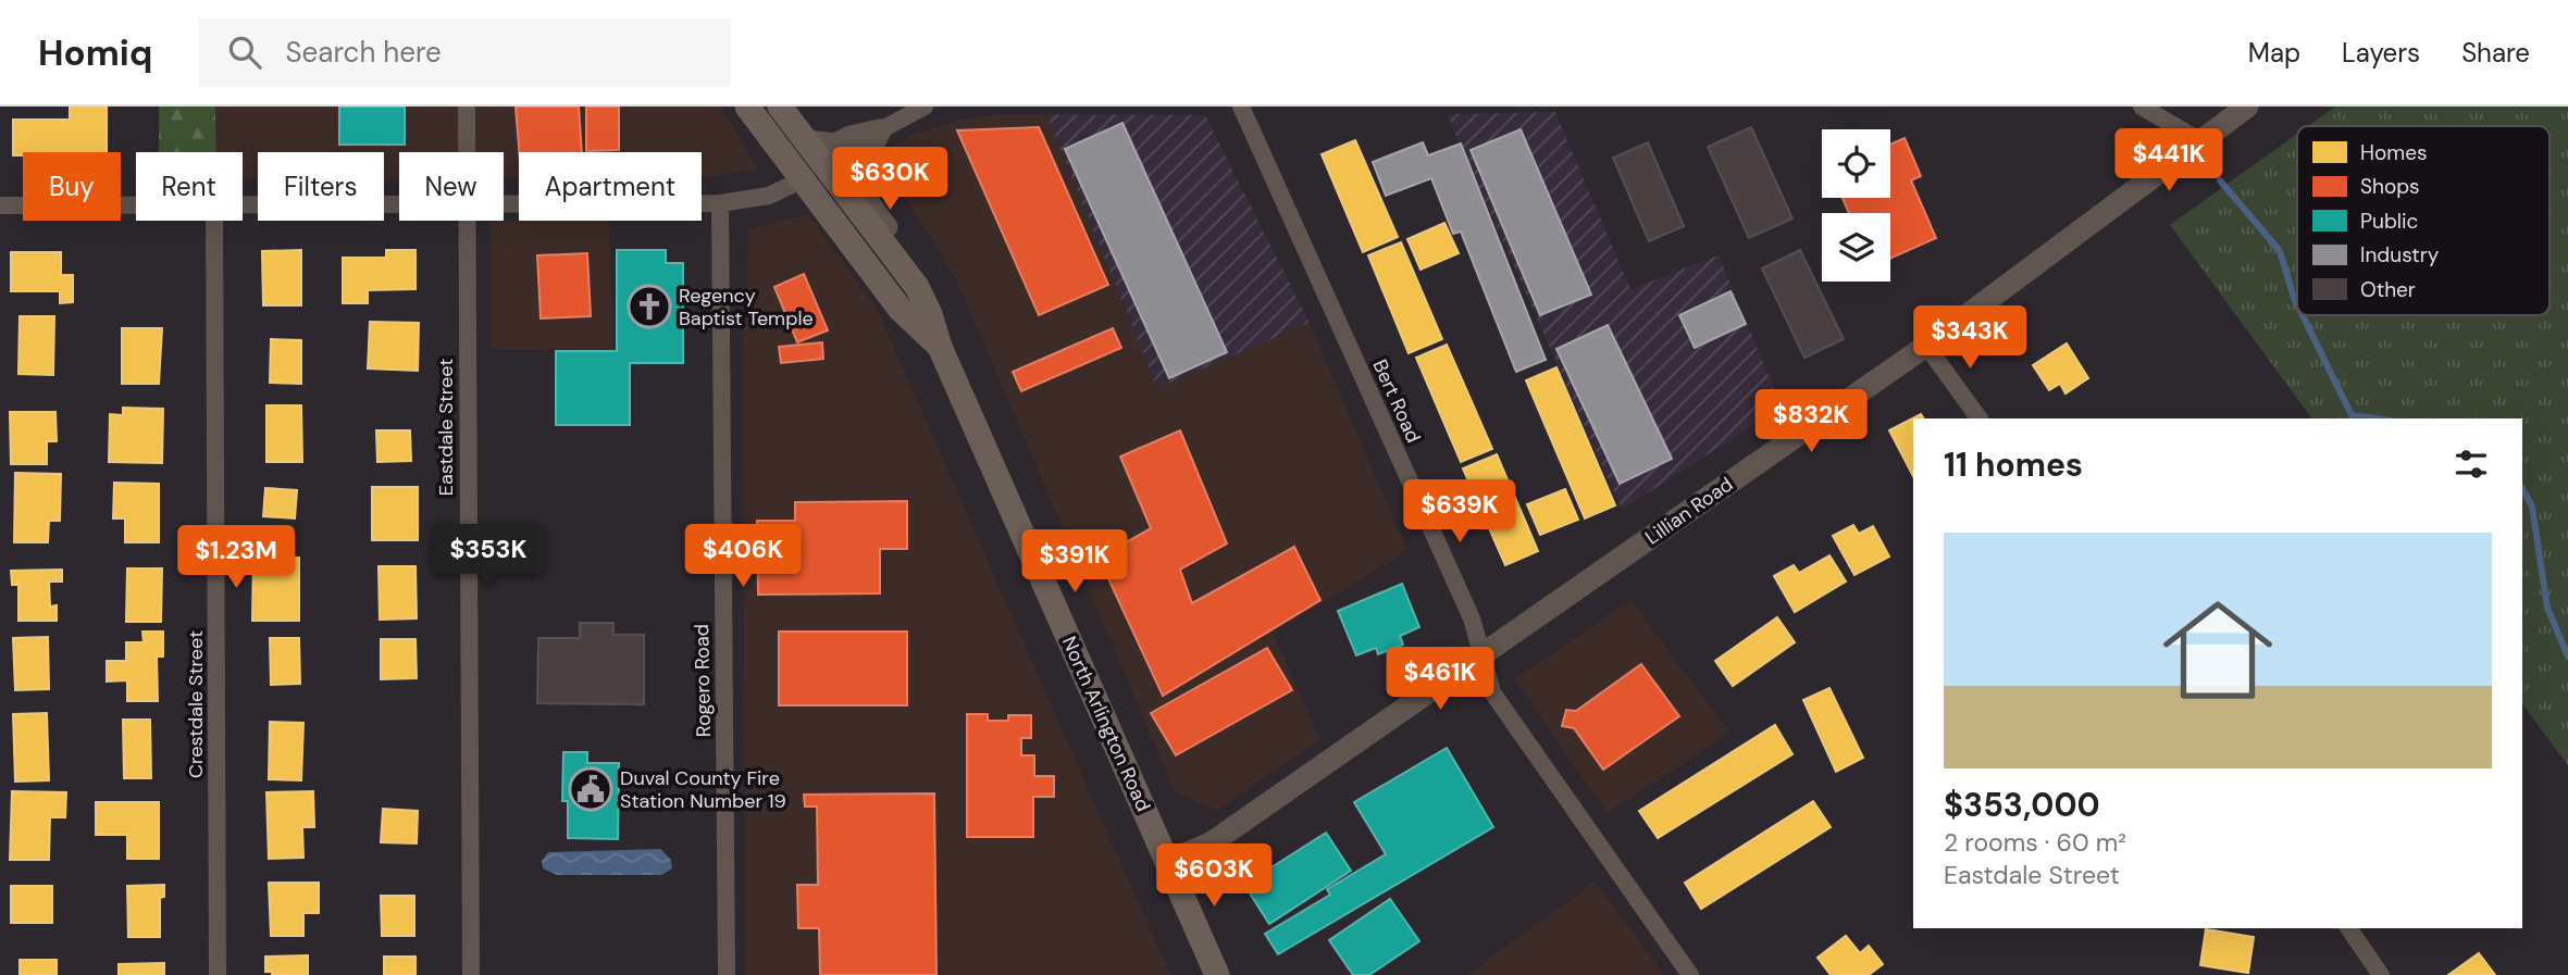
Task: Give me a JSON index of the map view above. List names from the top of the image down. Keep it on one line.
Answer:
{"streets":{"main road":["North Arlington Road"],"street":["Bert Road","Eastdale Street","Lillian Road","Rogero Road","Crestdale Street"]},"crossings":[["Bert Road","Lillian Road"],["Lillian Road","North Arlington Road"]],"places":{"church":["Regency Baptist Temple"],"public building":["Duval County Fire Station Number 19"]},"legend":["Homes","Shops","Public","Industry","Other"],"page":{"header":"Homiq","search":"Search here","nav":["Map","Layers","Share"],"price":["$441K","$630K","$343K","$832K","$639K","$353K","$406K","$1.23M","$391K","$461K","$603K"],"chip":["Buy","Rent","Filters","New","Apartment"],"heading":"11 homes","list":[{"name":"$353,000","note":"2 rooms · 60 m² · Eastdale Street"}]}}
